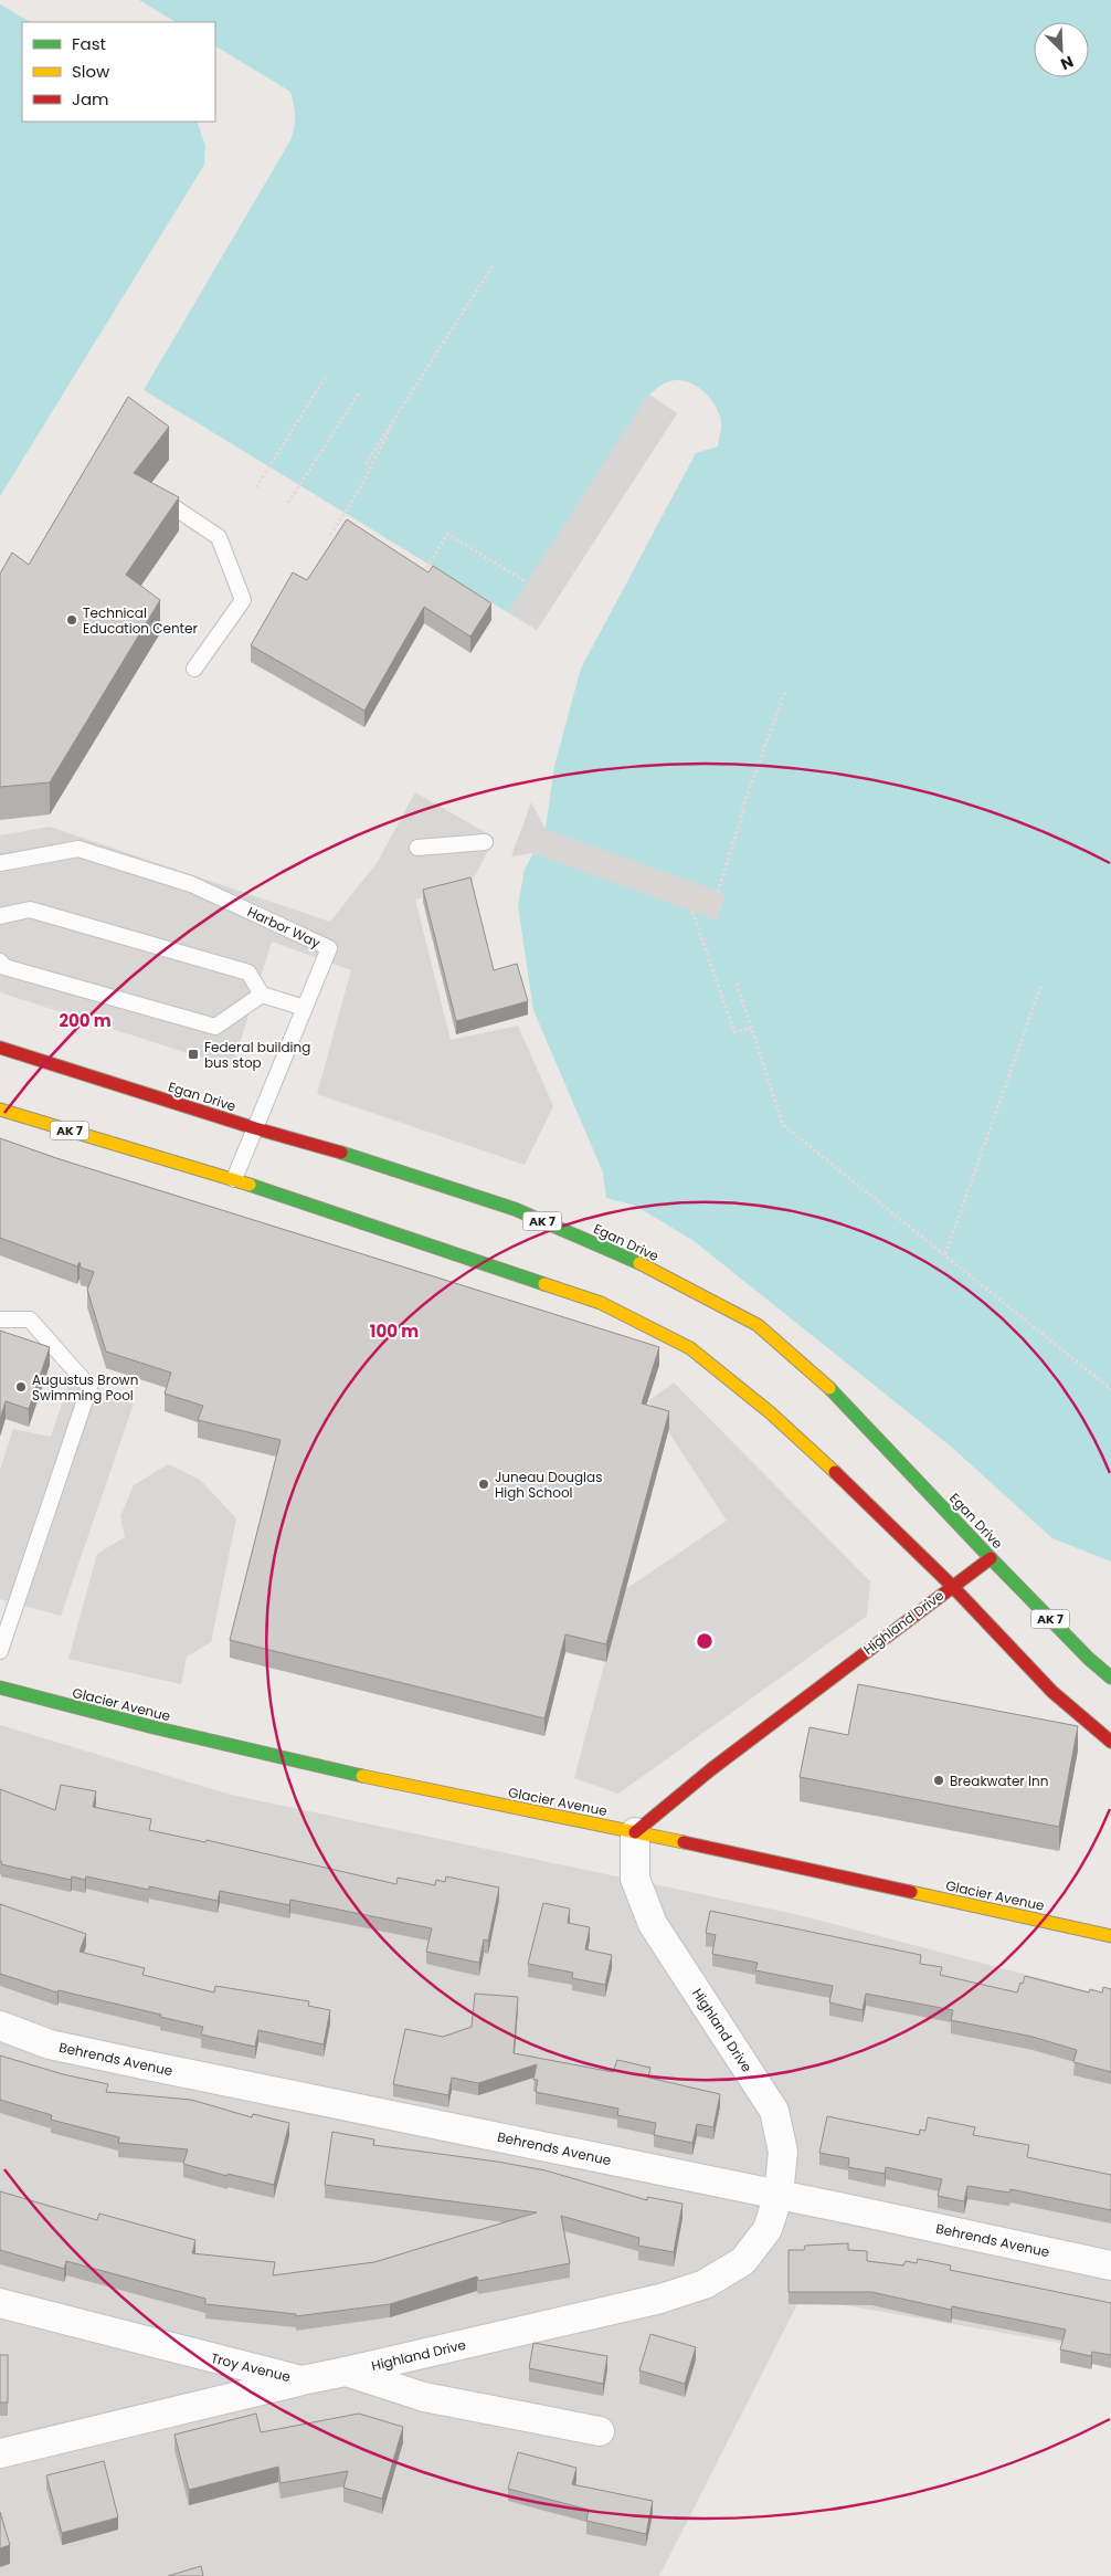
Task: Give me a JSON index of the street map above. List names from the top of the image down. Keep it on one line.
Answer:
{"streets":{"main road":["Egan Drive","AK 7","Highland Drive","Glacier Avenue"],"street":["Behrends Avenue","Troy Avenue"],"lane":["Harbor Way"]},"crossings":[["Harbor Way","Egan Drive"],["Harbor Way","AK 7"],["Egan Drive","Highland Drive"],["AK 7","Highland Drive"],["Highland Drive","Glacier Avenue"],["Highland Drive","Behrends Avenue"],["Highland Drive","Troy Avenue"]],"places":{"other":["Technical Education Center","Augustus Brown Swimming Pool","Juneau Douglas High School","Breakwater Inn"],"transit":["Federal building bus stop"]},"legend":["Fast","Slow","Jam"],"north":"bottom right","rings":["200 m","100 m"]}
